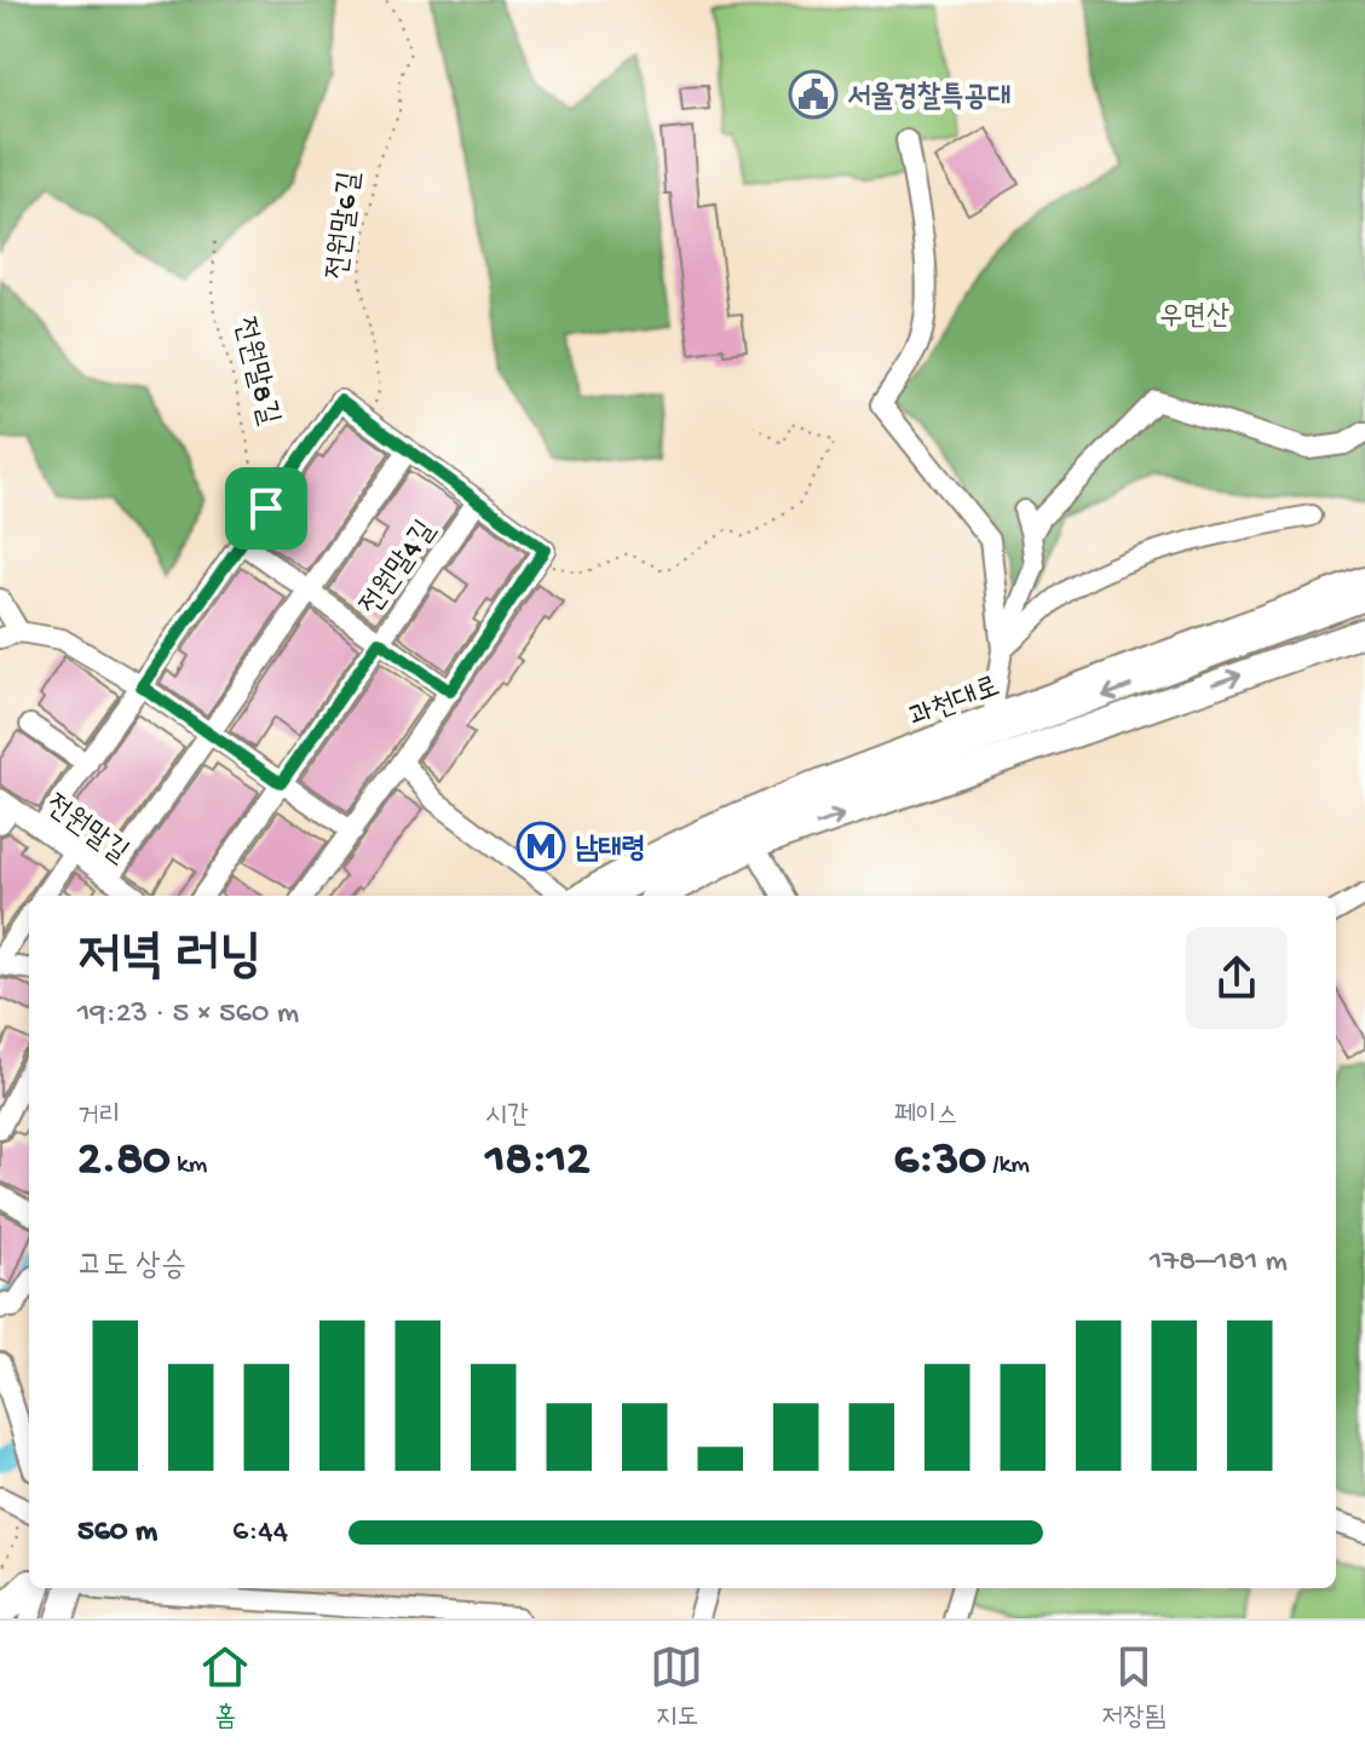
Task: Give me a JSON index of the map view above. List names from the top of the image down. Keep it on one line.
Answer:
{"streets":{"main road":["과천대로"],"street":["전원말8길","전원말4길","전원말길"],"path":["전원말6길"]},"crossings":[["전원말6길","전원말8길"],["전원말8길","전원말길"]],"parks":["우면산"],"places":{"public building":["서울경찰특공대"],"metro station":["남태령"]},"page":{"heading":["저녁 러닝","19:23 · 5 × 560 m"],"stats":[["거리","2.80 km"],["시간","18:12"],["페이스","6:30 /km"]],"chart":["고도 상승","178–181 m"],"list":[{"name":"560 m","note":"6:44"}],"tabs":["홈","지도","저장됨"]}}
